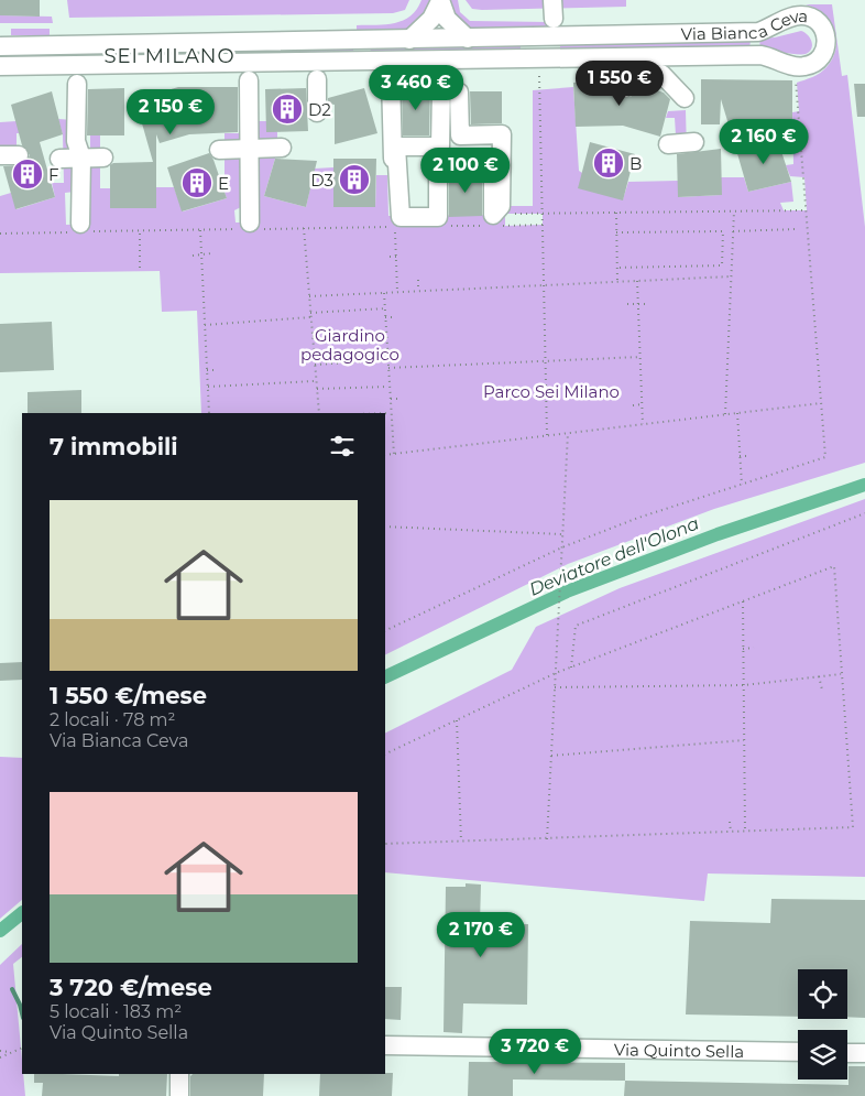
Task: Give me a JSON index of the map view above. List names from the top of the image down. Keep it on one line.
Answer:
{"streets":{"street":["Via Bianca Ceva","Via Quinto Sella"]},"districts":["SEI MILANO"],"water":["Deviatore dell'Olona"],"parks":["Giardino pedagogico","Parco Sei Milano"],"places":{"building":["D2","B","F","D3","E"]},"page":{"price":["1 550 €","3 460 €","2 150 €","2 160 €","2 100 €","2 170 €","3 720 €"],"heading":"7 immobili","list":[{"name":"1 550 €/mese","note":"2 locali · 78 m² · Via Bianca Ceva"},{"name":"3 720 €/mese","note":"5 locali · 183 m² · Via Quinto Sella"}]}}
